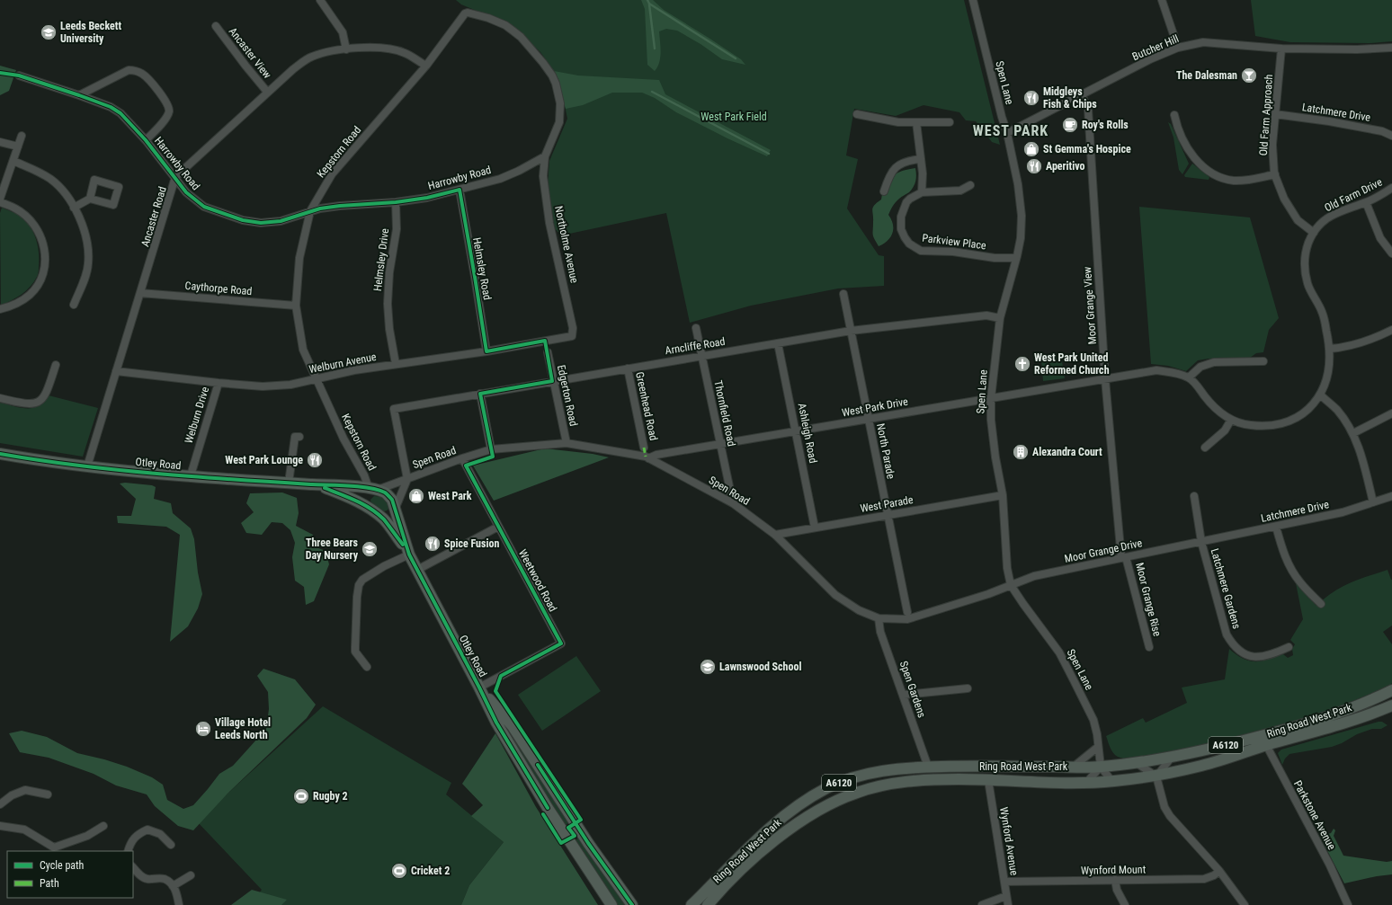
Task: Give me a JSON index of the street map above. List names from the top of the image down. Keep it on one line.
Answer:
{"streets":{"highway":["Otley Road","Ring Road West Park","A6120"],"street":["Butcher Hill","Ancaster View","Spen Lane","Latchmere Drive","Old Farm Approach","Kepstorn Road","Harrowby Road","Old Farm Drive","Ancaster Road","Parkview Place","Northolme Avenue","Helmsley Drive","Helmsley Road","Caythorpe Road","Moor Grange View","Arncliffe Road","Welburn Avenue","Edgerton Road","Greenhead Road","West Park Drive","Thornfield Road","Welburn Drive","Ashleigh Road","North Parade","Spen Road","West Parade","Moor Grange Drive","Weetwood Road","Latchmere Gardens","Moor Grange Rise","Spen Gardens","Parkstone Avenue","Wynford Avenue","Wynford Mount"]},"crossings":[["Butcher Hill","Spen Lane"],["Butcher Hill","Old Farm Approach"],["Butcher Hill","Moor Grange View"],["Ancaster View","Ancaster Road"],["Spen Lane","Parkview Place"],["Spen Lane","Arncliffe Road"],["Spen Lane","West Park Drive"],["Spen Lane","Spen Road"],["Spen Lane","West Parade"],["Spen Lane","Moor Grange Drive"],["Spen Lane","Ring Road West Park"],["Latchmere Drive","Old Farm Approach"],["Latchmere Drive","Moor Grange Drive"],["Latchmere Drive","Latchmere Gardens"],["Old Farm Approach","Old Farm Drive"],["Kepstorn Road","Harrowby Road"],["Kepstorn Road","Ancaster Road"],["Kepstorn Road","Northolme Avenue"],["Kepstorn Road","Caythorpe Road"],["Kepstorn Road","Welburn Avenue"],["Kepstorn Road","Spen Road"],["Kepstorn Road","Otley Road"],["Harrowby Road","Ancaster Road"],["Harrowby Road","Northolme Avenue"],["Harrowby Road","Helmsley Drive"],["Harrowby Road","Helmsley Road"],["Ancaster Road","Caythorpe Road"],["Ancaster Road","Welburn Avenue"],["Ancaster Road","Otley Road"],["Northolme Avenue","Welburn Avenue"],["Helmsley Drive","Welburn Avenue"],["Helmsley Road","Welburn Avenue"],["Moor Grange View","West Park Drive"],["Moor Grange View","Moor Grange Drive"],["Moor Grange View","Moor Grange Rise"],["Arncliffe Road","Edgerton Road"],["Arncliffe Road","Greenhead Road"],["Arncliffe Road","Thornfield Road"],["Arncliffe Road","Ashleigh Road"],["Arncliffe Road","North Parade"],["Arncliffe Road","Spen Road"],["Welburn Avenue","Welburn Drive"],["Edgerton Road","Spen Road"],["West Park Drive","Thornfield Road"],["West Park Drive","Ashleigh Road"],["West Park Drive","North Parade"],["West Park Drive","Spen Road"],["Thornfield Road","Spen Road"],["Welburn Drive","Otley Road"],["Ashleigh Road","West Parade"],["North Parade","West Parade"],["Spen Road","Otley Road"],["Spen Road","West Parade"],["Spen Road","Moor Grange Drive"],["Spen Road","Weetwood Road"],["Spen Road","Spen Gardens"],["Otley Road","Weetwood Road"],["Moor Grange Drive","Latchmere Gardens"],["Moor Grange Drive","Moor Grange Rise"],["Spen Gardens","Ring Road West Park"],["Ring Road West Park","Parkstone Avenue"],["Ring Road West Park","Wynford Avenue"],["Wynford Avenue","Wynford Mount"]],"districts":["WEST PARK"],"parks":["West Park Field"],"places":{"school or university":["Leeds Beckett University","Three Bears Day Nursery","Lawnswood School"],"bar":["The Dalesman"],"restaurant":["Midgleys Fish & Chips","Aperitivo","West Park Lounge","Spice Fusion"],"cafe":["Roy's Rolls"],"shop":["St Gemma's Hospice","West Park"],"church":["West Park United Reformed Church"],"building":["Alexandra Court"],"hotel":["Village Hotel Leeds North"],"sports":["Rugby 2","Cricket 2"]},"legend":["Cycle path","Path"]}
